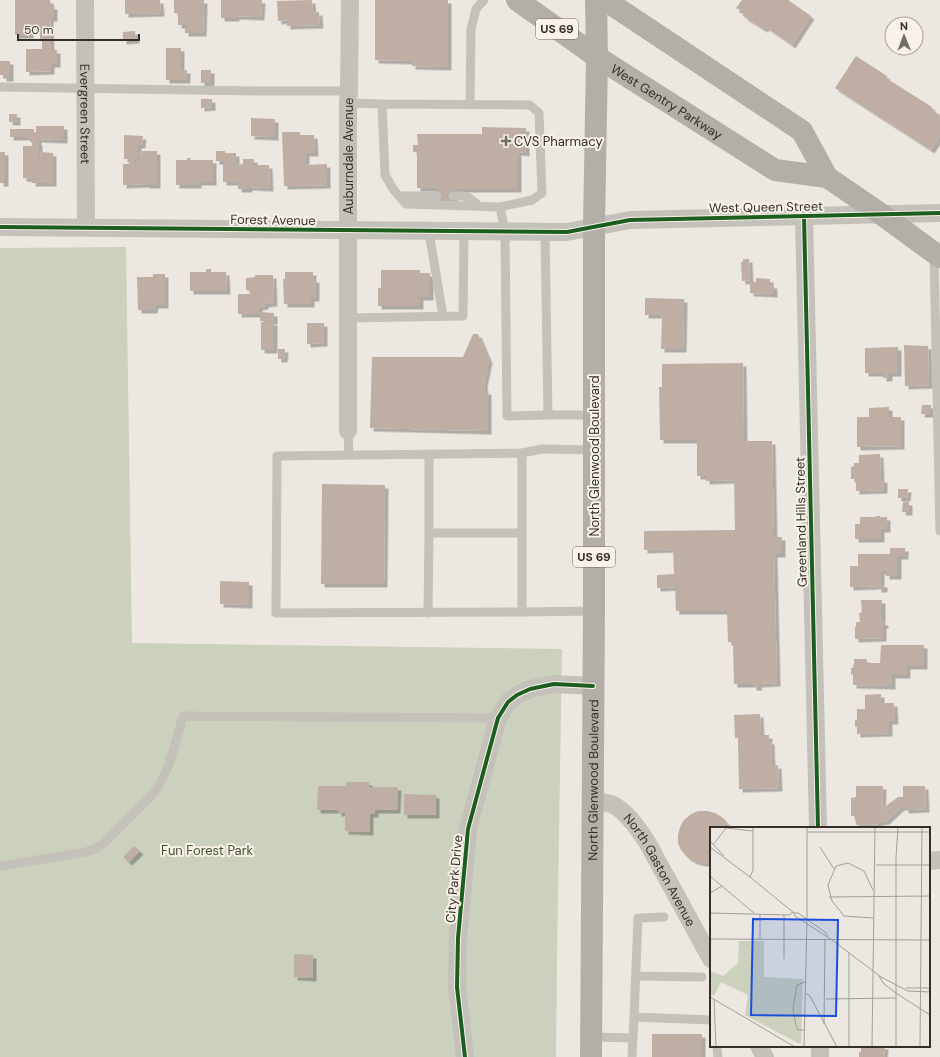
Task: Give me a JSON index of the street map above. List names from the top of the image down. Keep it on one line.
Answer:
{"streets":{"main road":["US 69","West Gentry Parkway","North Glenwood Boulevard"],"street":["Evergreen Street","Auburndale Avenue","West Queen Street","Forest Avenue","Greenland Hills Street","North Gaston Avenue","City Park Drive"]},"crossings":[["West Gentry Parkway","West Queen Street"],["West Gentry Parkway","North Glenwood Boulevard"],["Evergreen Street","Forest Avenue"],["Auburndale Avenue","Forest Avenue"],["West Queen Street","Forest Avenue"],["West Queen Street","North Glenwood Boulevard"],["West Queen Street","Greenland Hills Street"],["Forest Avenue","North Glenwood Boulevard"],["North Glenwood Boulevard","North Gaston Avenue"],["North Glenwood Boulevard","City Park Drive"]],"parks":["Fun Forest Park"],"places":{"health":["CVS Pharmacy"]},"scale_bar":"50 m","north":"top"}
